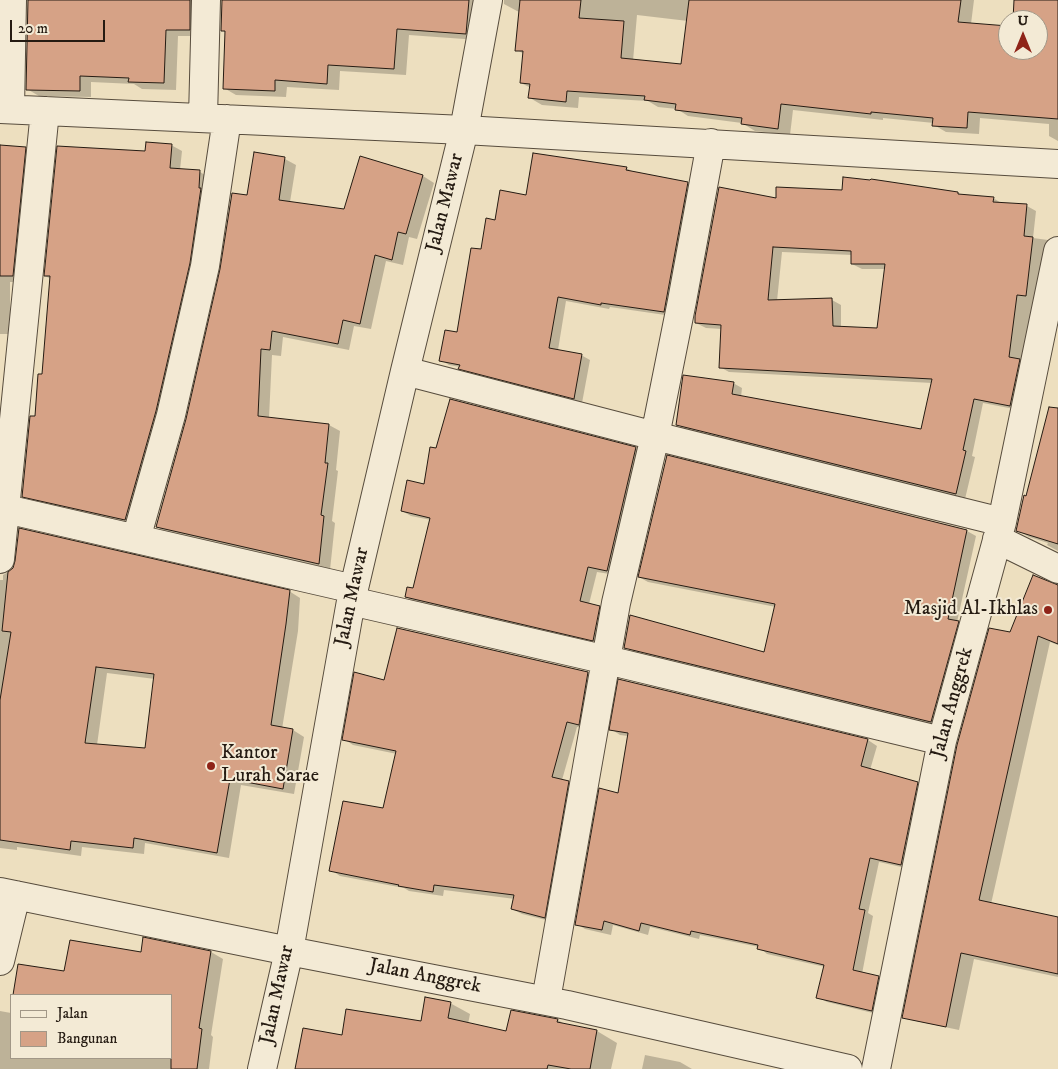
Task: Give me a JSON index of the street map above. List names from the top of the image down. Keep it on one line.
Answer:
{"streets":{"street":["Jalan Mawar","Jalan Anggrek"]},"crossings":[["Jalan Mawar","Jalan Anggrek"]],"places":["Masjid Al-Ikhlas","Kantor Lurah Sarae"],"legend":["Jalan","Bangunan"],"scale_bar":"20 m","north":"top"}
